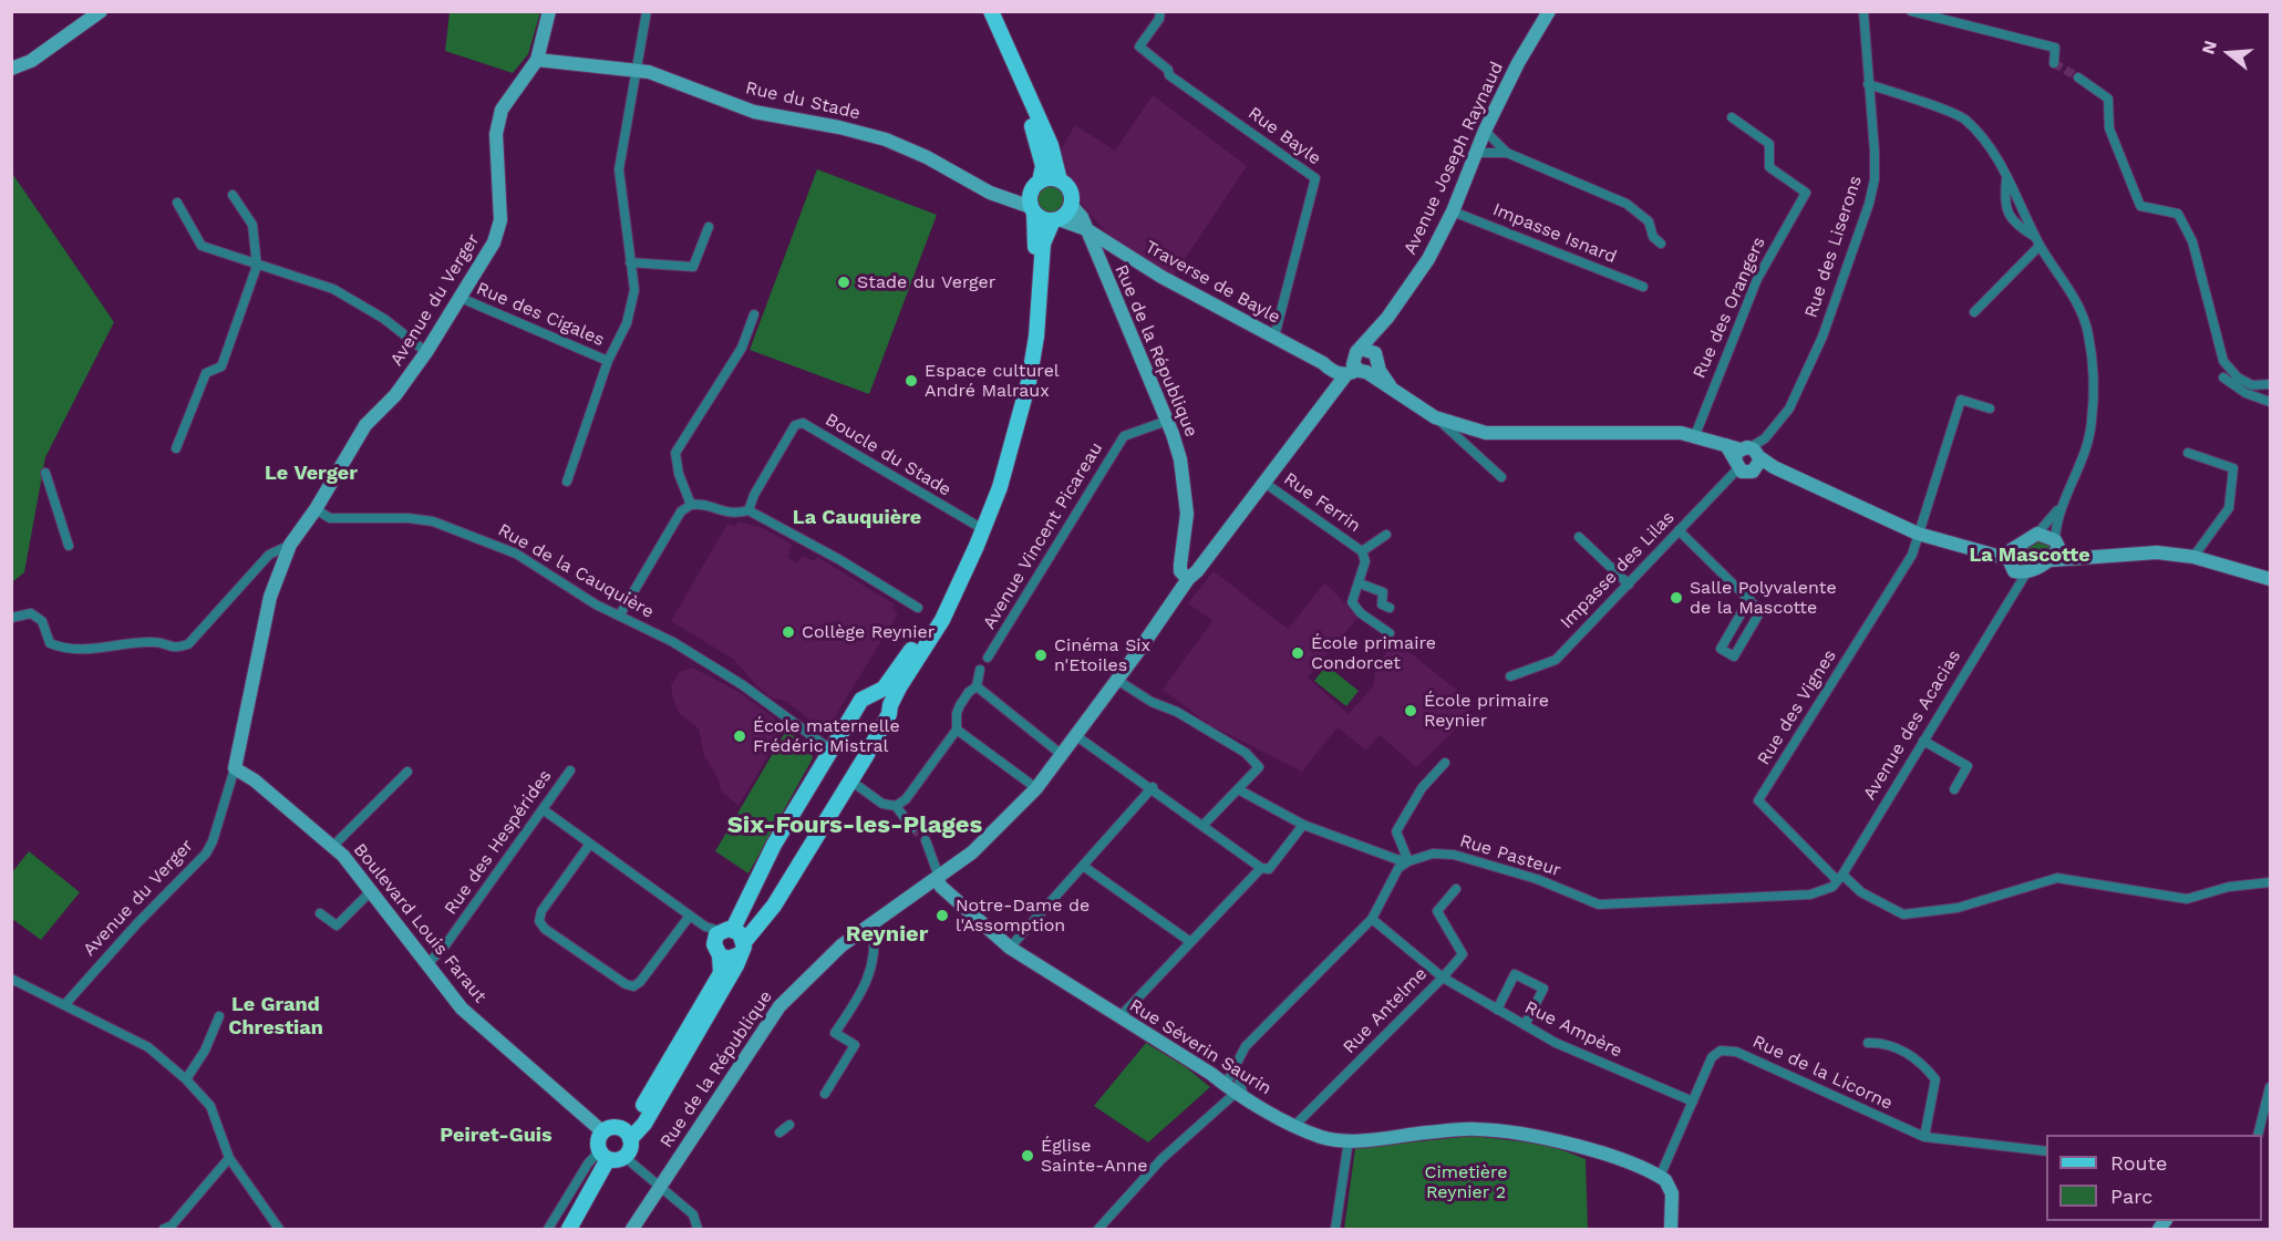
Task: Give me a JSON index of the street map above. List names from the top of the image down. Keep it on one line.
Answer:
{"streets":{"street":["Rue du Stade","Rue Bayle","Avenue Joseph Raynaud","Impasse Isnard","Rue des Liserons","Traverse de Bayle","Avenue du Verger","Rue des Orangers","Rue des Cigales","Rue de la République","Boucle du Stade","Rue Ferrin","Avenue Vincent Picareau","Impasse des Lilas","Rue de la Cauquière","Rue des Vignes","Avenue des Acacias","Rue des Hespérides","Rue Pasteur","Boulevard Louis Faraut","Rue Antelme","Rue Ampère","Rue Séverin Saurin","Rue de la Licorne"]},"crossings":[["Rue du Stade","Traverse de Bayle"],["Rue du Stade","Avenue du Verger"],["Rue Bayle","Traverse de Bayle"],["Avenue Joseph Raynaud","Impasse Isnard"],["Avenue Joseph Raynaud","Traverse de Bayle"],["Avenue Joseph Raynaud","Rue de la République"],["Avenue Joseph Raynaud","Rue Ferrin"],["Rue des Liserons","Impasse des Lilas"],["Traverse de Bayle","Rue de la République"],["Avenue du Verger","Rue des Cigales"],["Avenue du Verger","Rue de la Cauquière"],["Avenue du Verger","Boulevard Louis Faraut"],["Rue de la République","Avenue Vincent Picareau"],["Rue de la République","Rue Séverin Saurin"],["Rue des Vignes","Avenue des Acacias"],["Rue des Vignes","Rue Pasteur"],["Avenue des Acacias","Rue Pasteur"],["Rue des Hespérides","Boulevard Louis Faraut"],["Rue Antelme","Rue Ampère"],["Rue Antelme","Rue Séverin Saurin"],["Rue Ampère","Rue de la Licorne"],["Rue Séverin Saurin","Rue de la Licorne"]],"districts":["Le Verger","La Cauquière","La Mascotte","Six-Fours-les-Plages","Reynier","Le Grand Chrestian","Peiret-Guis"],"parks":["Cimetière Reynier 2"],"places":["Stade du Verger","Espace culturel André Malraux","Salle Polyvalente de la Mascotte","Collège Reynier","École primaire Condorcet","Cinéma Six n'Etoiles","École primaire Reynier","École maternelle Frédéric Mistral","Notre-Dame de l'Assomption","Église Sainte-Anne"],"legend":["Route","Parc"],"north":"left"}
